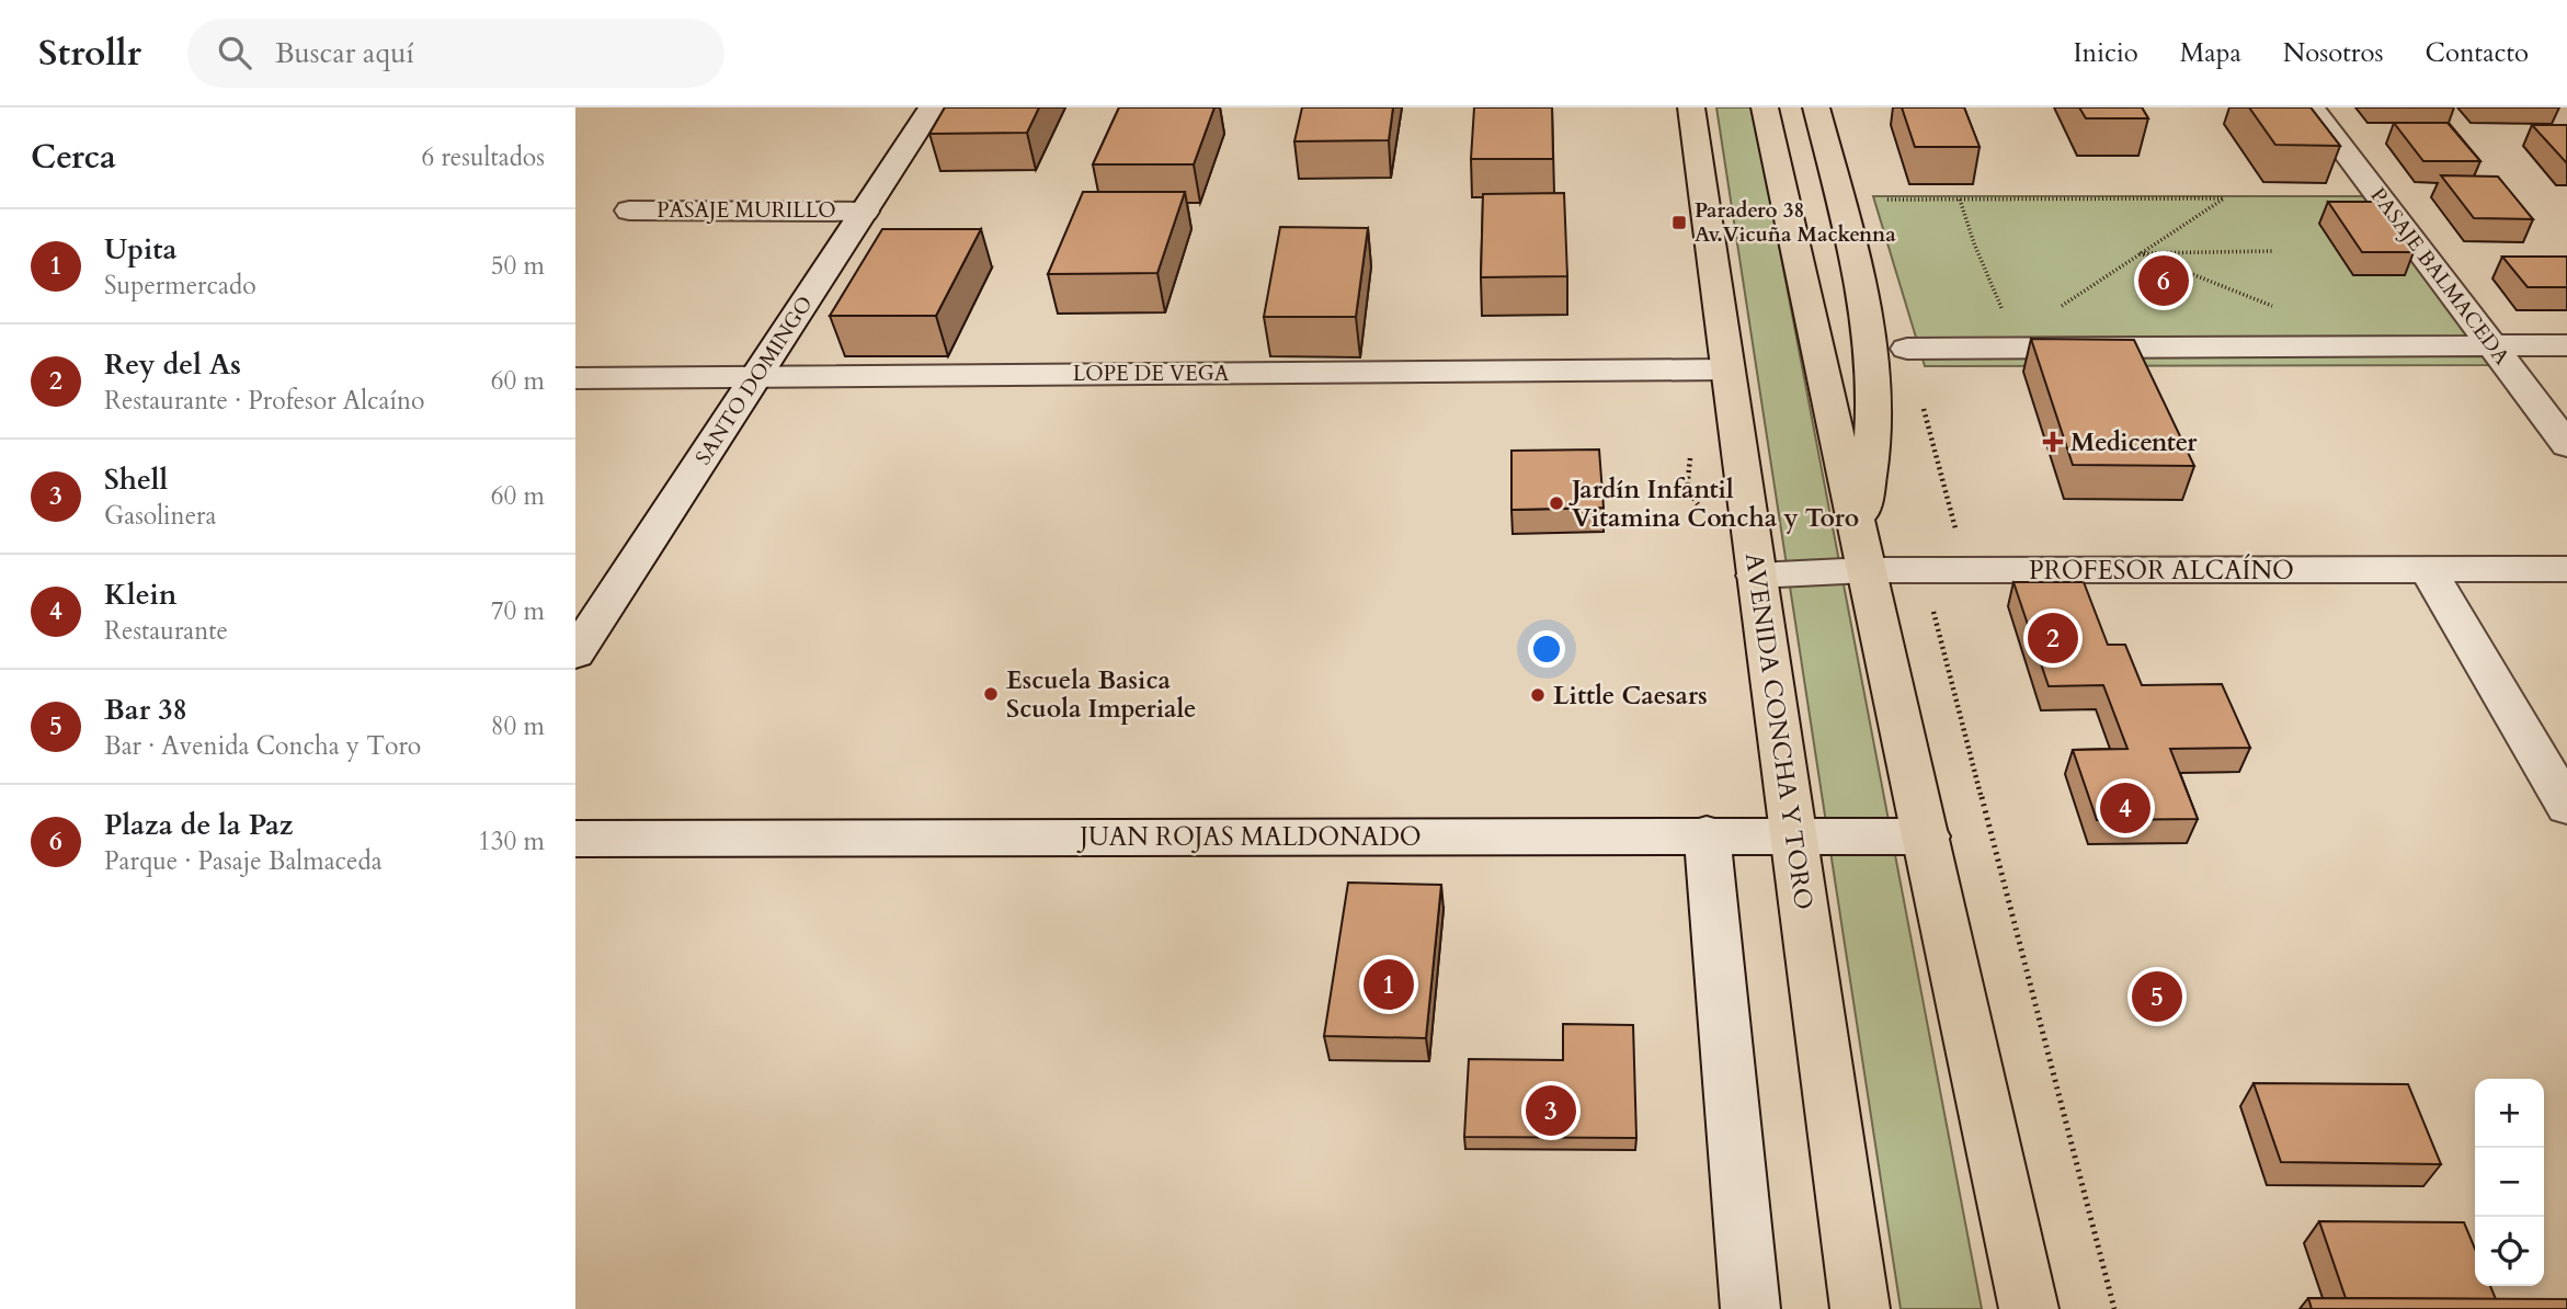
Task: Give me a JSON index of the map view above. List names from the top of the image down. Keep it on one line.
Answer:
{"streets":{"main road":["AVENIDA CONCHA Y TORO"],"street":["PASAJE MURILLO","PASAJE BALMACEDA","LOPE DE VEGA","SANTO DOMINGO","PROFESOR ALCAÍNO","JUAN ROJAS MALDONADO"]},"crossings":[["PASAJE MURILLO","SANTO DOMINGO"],["LOPE DE VEGA","SANTO DOMINGO"],["LOPE DE VEGA","AVENIDA CONCHA Y TORO"],["PROFESOR ALCAÍNO","AVENIDA CONCHA Y TORO"],["AVENIDA CONCHA Y TORO","JUAN ROJAS MALDONADO"]],"places":{"transit":["Paradero 38 Av.Vicuña Mackenna"],"health":["Medicenter"],"other":["Jardín Infantil Vitamina Concha y Toro","Escuela Basica Scuola Imperiale","Little Caesars"]},"page":{"header":"Strollr","search":"Buscar aquí","nav":["Inicio","Mapa","Nosotros","Contacto"],"heading":["Cerca","6 resultados"],"list":[{"mark":"1","name":"Upita","note":"Supermercado","value":"50 m"},{"mark":"2","name":"Rey del As","note":"Restaurante · Profesor Alcaíno","value":"60 m"},{"mark":"3","name":"Shell","note":"Gasolinera","value":"60 m"},{"mark":"4","name":"Klein","note":"Restaurante","value":"70 m"},{"mark":"5","name":"Bar 38","note":"Bar · Avenida Concha y Toro","value":"80 m"},{"mark":"6","name":"Plaza de la Paz","note":"Parque · Pasaje Balmaceda","value":"130 m"}],"pins":["6","2","4","1","5","3"],"map_buttons":["+","−"]}}
